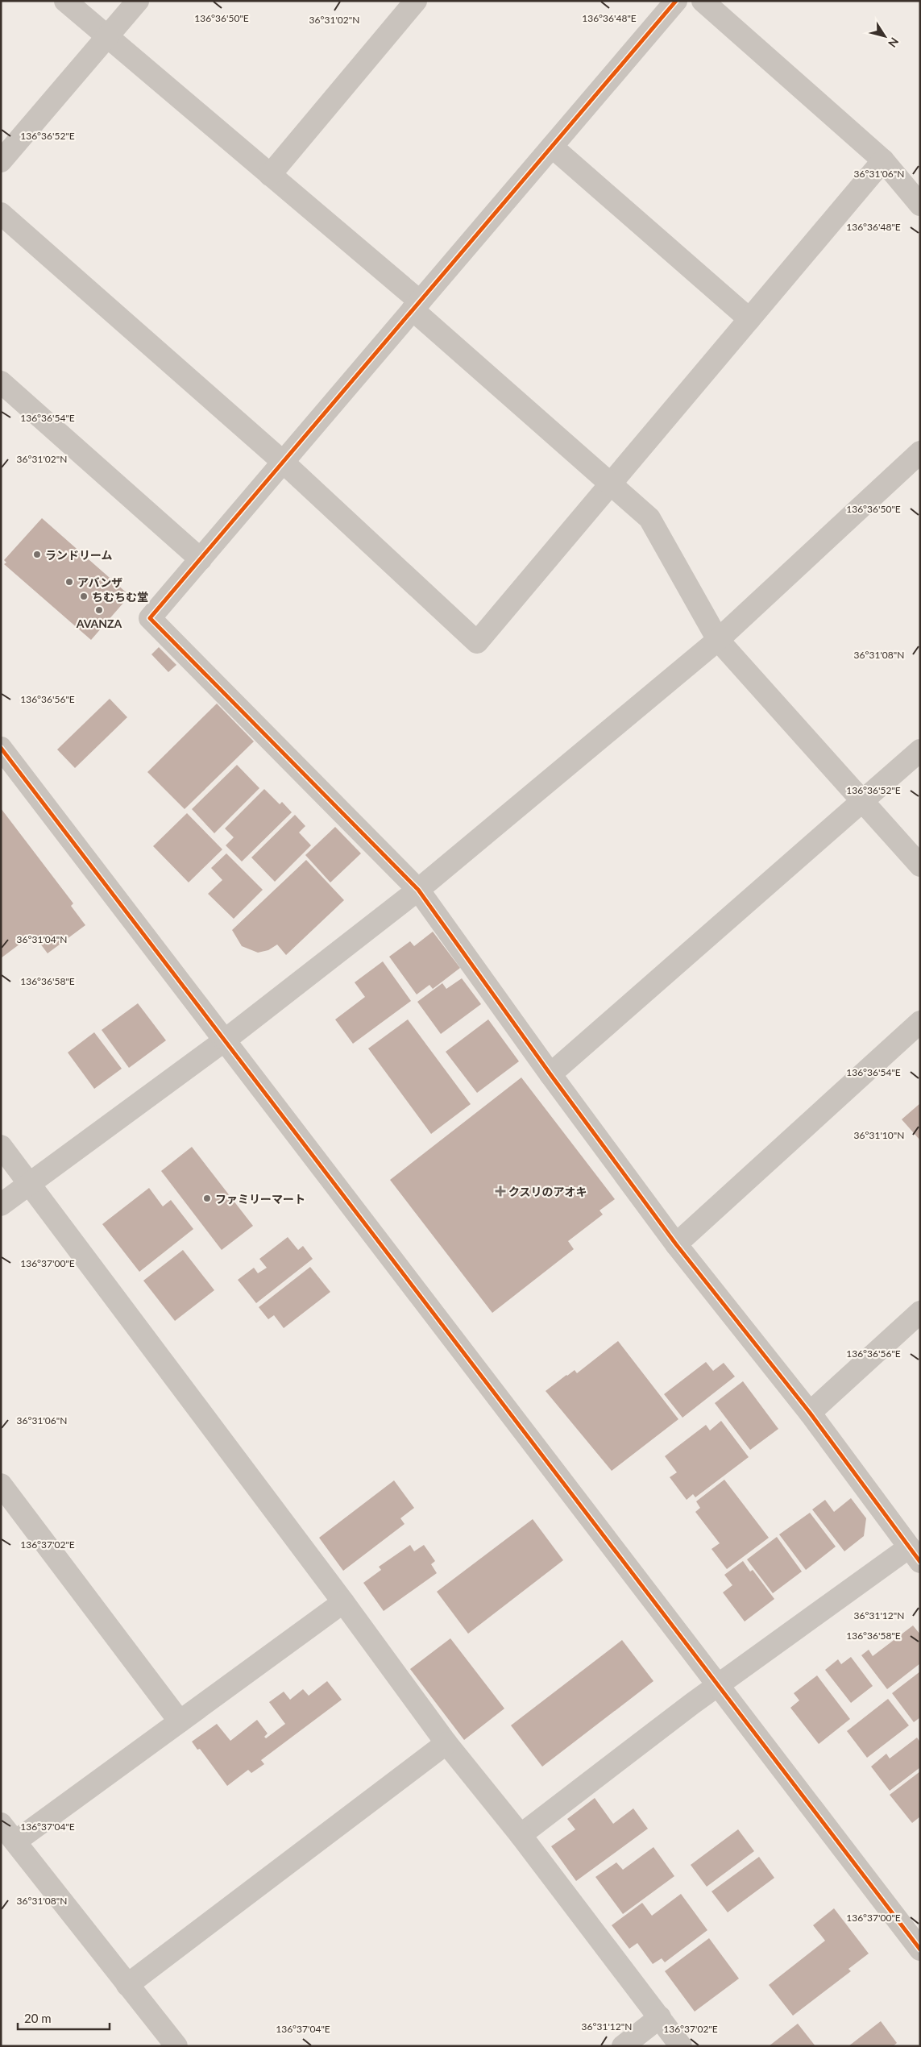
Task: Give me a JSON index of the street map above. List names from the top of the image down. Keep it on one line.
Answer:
{"places":{"other":["ランドリーム","アバンザ","ちむちむ堂","AVANZA","ファミリーマート"],"health":["クスリのアオキ"]},"scale_bar":"20 m","north":"bottom right","coordinates":["136°36'50\"E","136°36'48\"E","36°31'02\"N","136°36'52\"E","36°31'06\"N","136°36'54\"E","36°31'08\"N","136°36'56\"E","36°31'04\"N","136°36'58\"E","36°31'10\"N","136°37'00\"E","136°37'02\"E","36°31'12\"N","136°37'04\"E"]}
